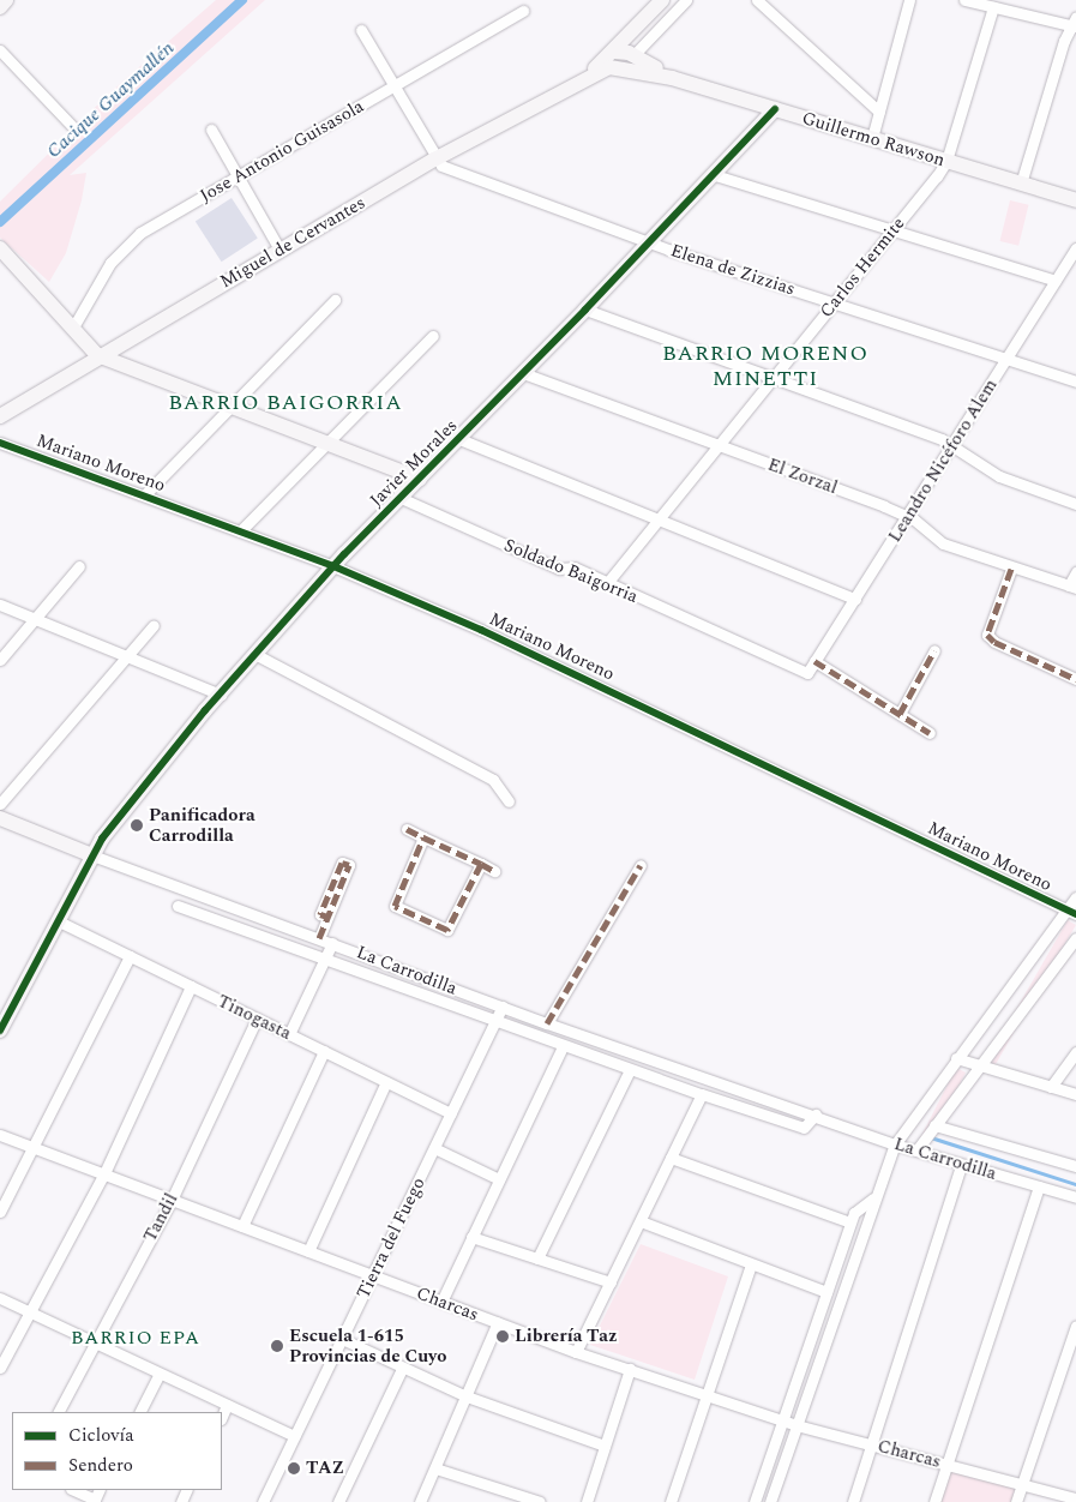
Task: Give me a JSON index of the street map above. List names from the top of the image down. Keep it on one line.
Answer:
{"streets":{"street":["Guillermo Rawson","Jose Antonio Guisasola","Miguel de Cervantes","Carlos Hermite","Elena de Zizzias","Leandro Nicéforo Alem","Mariano Moreno","Javier Morales","El Zorzal","Soldado Baigorria","La Carrodilla","Tinogasta","Tandil","Tierra del Fuego","Charcas"]},"crossings":[["Guillermo Rawson","Miguel de Cervantes"],["Guillermo Rawson","Carlos Hermite"],["Guillermo Rawson","Javier Morales"],["Miguel de Cervantes","Elena de Zizzias"],["Carlos Hermite","Elena de Zizzias"],["Carlos Hermite","El Zorzal"],["Carlos Hermite","Soldado Baigorria"],["Elena de Zizzias","Leandro Nicéforo Alem"],["Elena de Zizzias","Javier Morales"],["Leandro Nicéforo Alem","El Zorzal"],["Leandro Nicéforo Alem","Soldado Baigorria"],["Mariano Moreno","Javier Morales"],["Javier Morales","El Zorzal"],["Javier Morales","Soldado Baigorria"],["Javier Morales","La Carrodilla"],["Javier Morales","Tinogasta"],["La Carrodilla","Tierra del Fuego"],["Tinogasta","Tandil"],["Tinogasta","Tierra del Fuego"],["Tandil","Charcas"],["Tierra del Fuego","Charcas"]],"districts":["BARRIO MORENO MINETTI","BARRIO BAIGORRIA","BARRIO EPA"],"water":["Cacique Guaymallén"],"places":["Panificadora Carrodilla","Librería Taz","Escuela 1-615 Provincias de Cuyo","TAZ"],"legend":["Ciclovía","Sendero"]}
